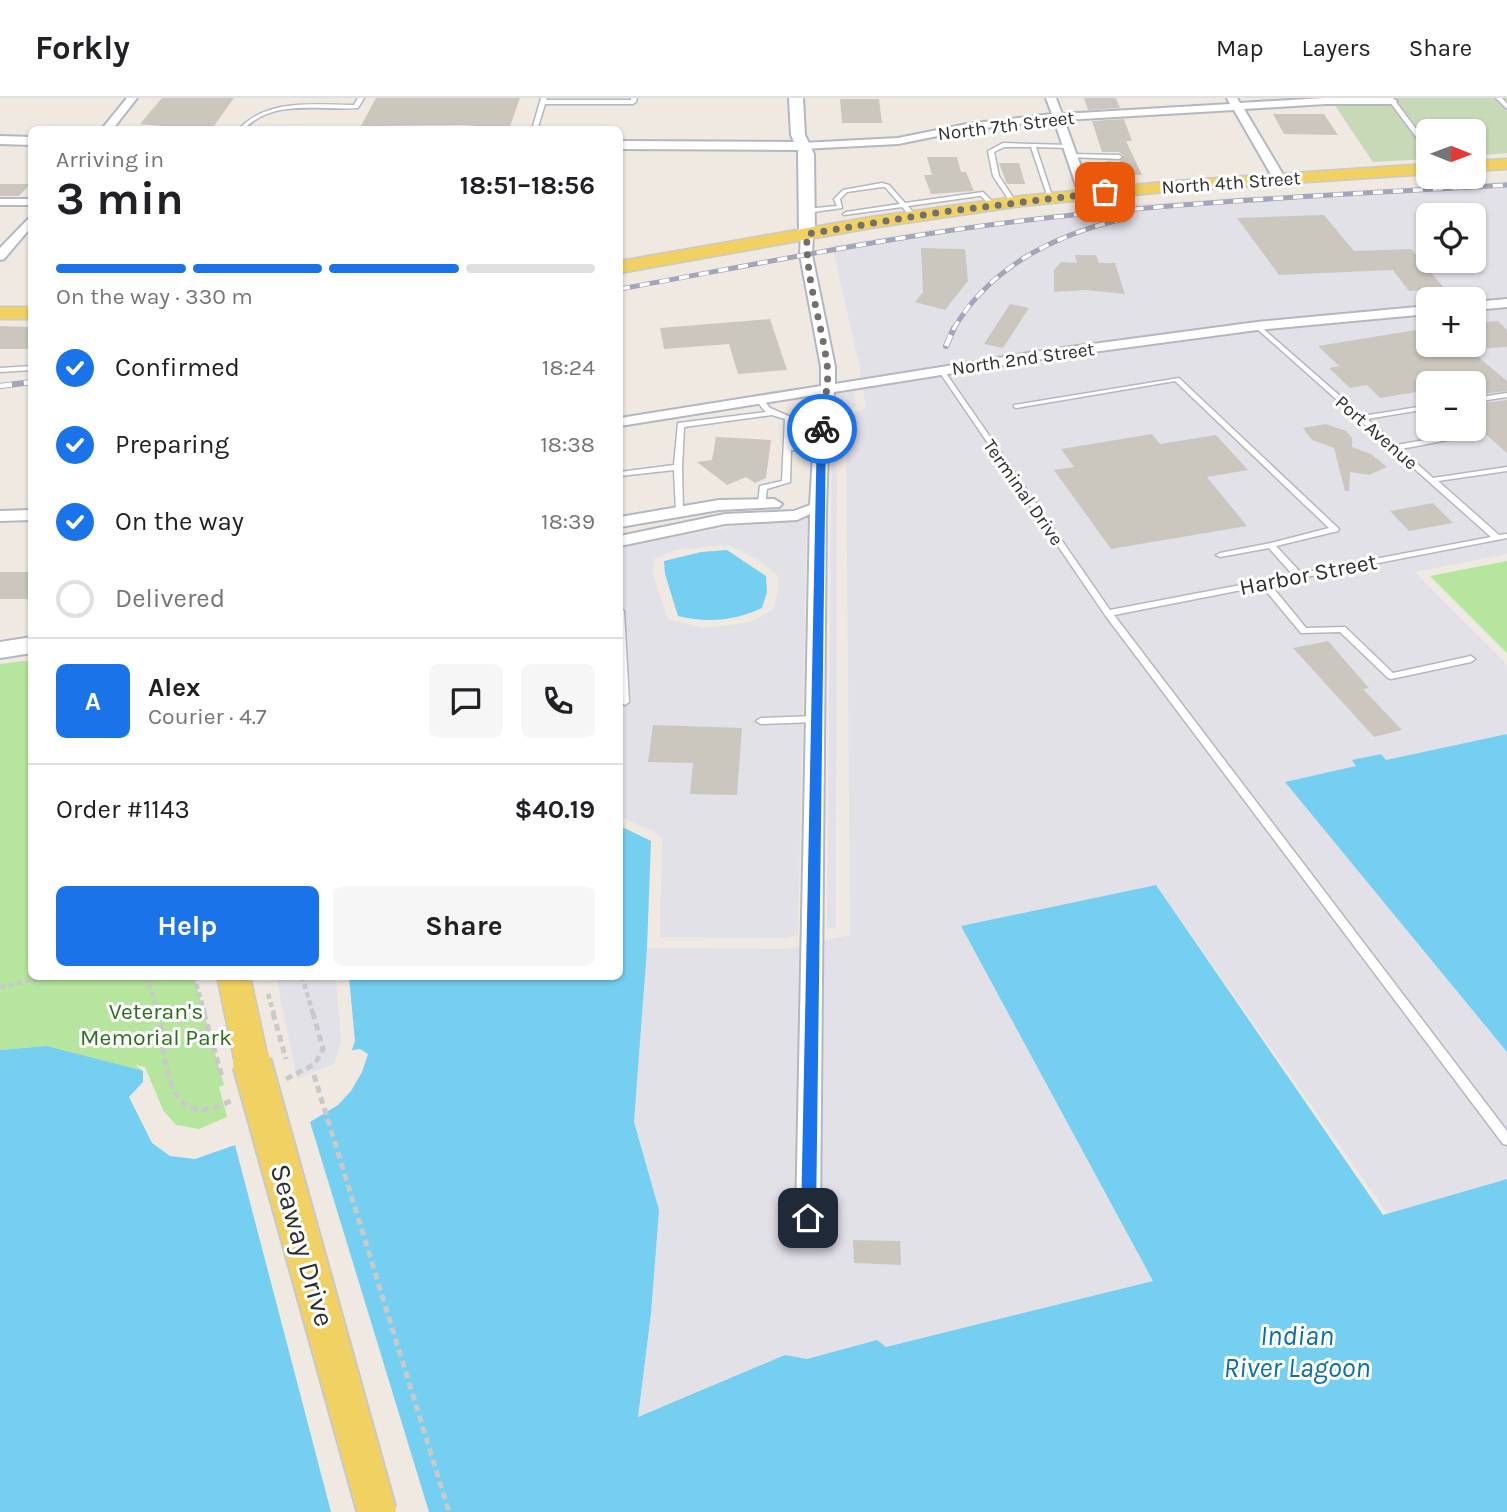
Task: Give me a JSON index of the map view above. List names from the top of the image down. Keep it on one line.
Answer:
{"streets":{"main road":["North 4th Street","Seaway Drive"],"street":["North 7th Street","North 2nd Street"],"lane":["Port Avenue","Terminal Drive","Harbor Street"]},"crossings":[["North 2nd Street","Port Avenue"],["North 2nd Street","Terminal Drive"],["Port Avenue","Harbor Street"],["Terminal Drive","Harbor Street"]],"water":["Indian River Lagoon"],"parks":["Veteran's Memorial Park"],"north":"right","page":{"header":"Forkly","nav":["Map","Layers","Share"],"map_buttons":["+","−"],"heading":["3 min","Arriving in","18:51–18:56"],"panel":["Alex","Courier · 4.7","Order #1143","$40.19"],"bar":"On the way · 330 m","list":[["Confirmed","18:24"],["Preparing","18:38"],["On the way","18:39"],"Delivered"],"round":"A","buttons":["Help","Share"]}}
